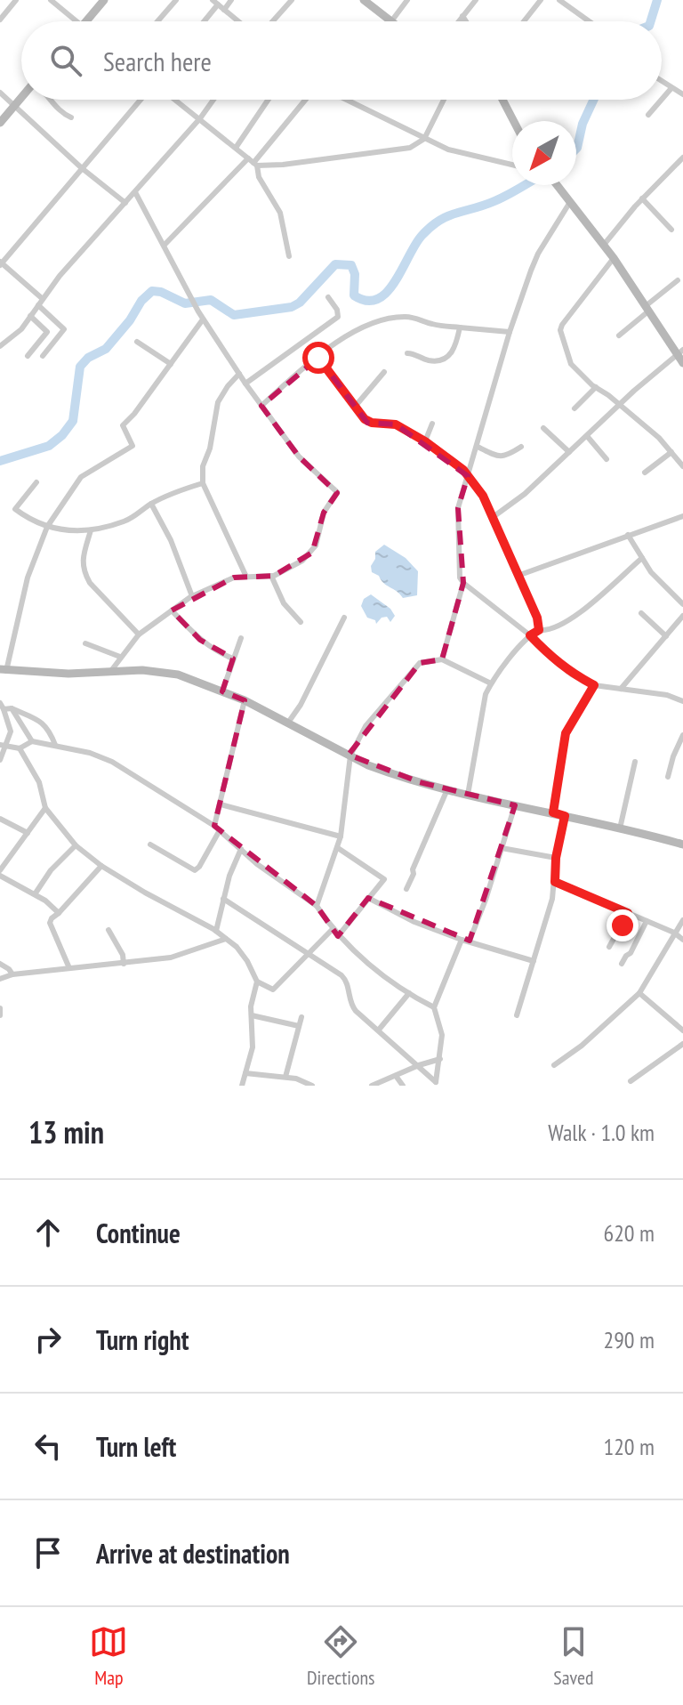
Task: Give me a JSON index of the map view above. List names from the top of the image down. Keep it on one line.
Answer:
{"north":"bottom left","page":{"search":"Search here","heading":["13 min","Walk · 1.0 km"],"list":[["Continue","620 m"],["Turn right","290 m"],["Turn left","120 m"],"Arrive at destination"],"nav":["Map","Directions","Saved"]}}
